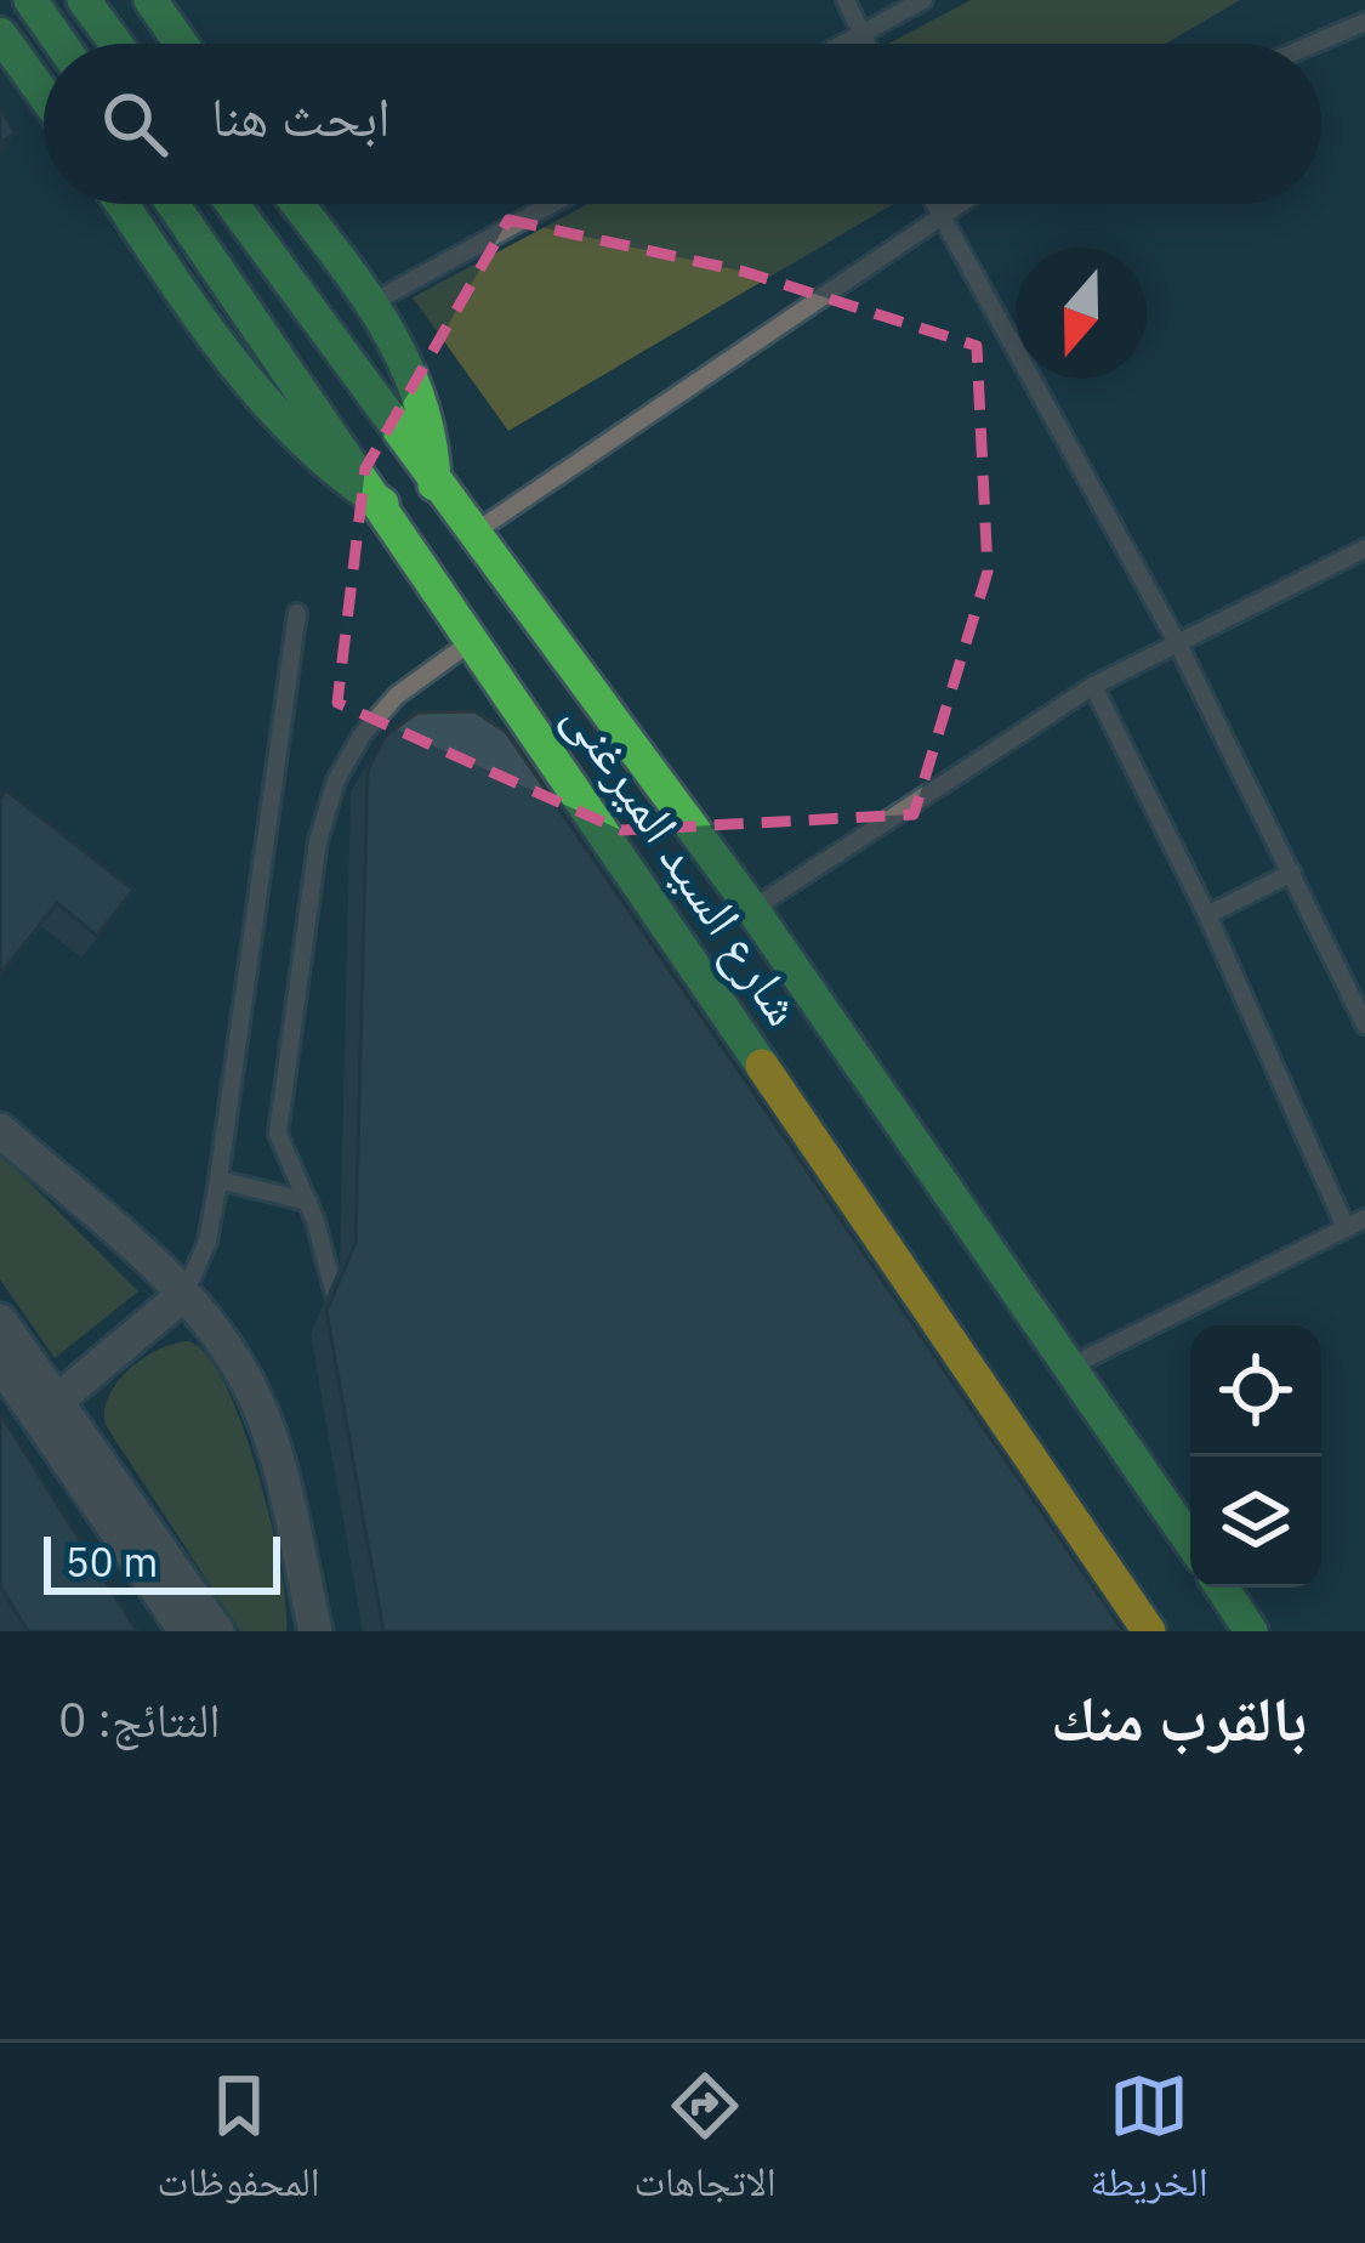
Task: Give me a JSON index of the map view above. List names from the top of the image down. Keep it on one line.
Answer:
{"streets":{"main road":["شارع السيد الميرغنى"]},"scale_bar":"50 m","north":"bottom","page":{"search":"ابحث هنا","scale":"50 m","heading":["بالقرب منك","النتائج: 0"],"nav":["الخريطة","الاتجاهات","المحفوظات"]}}
